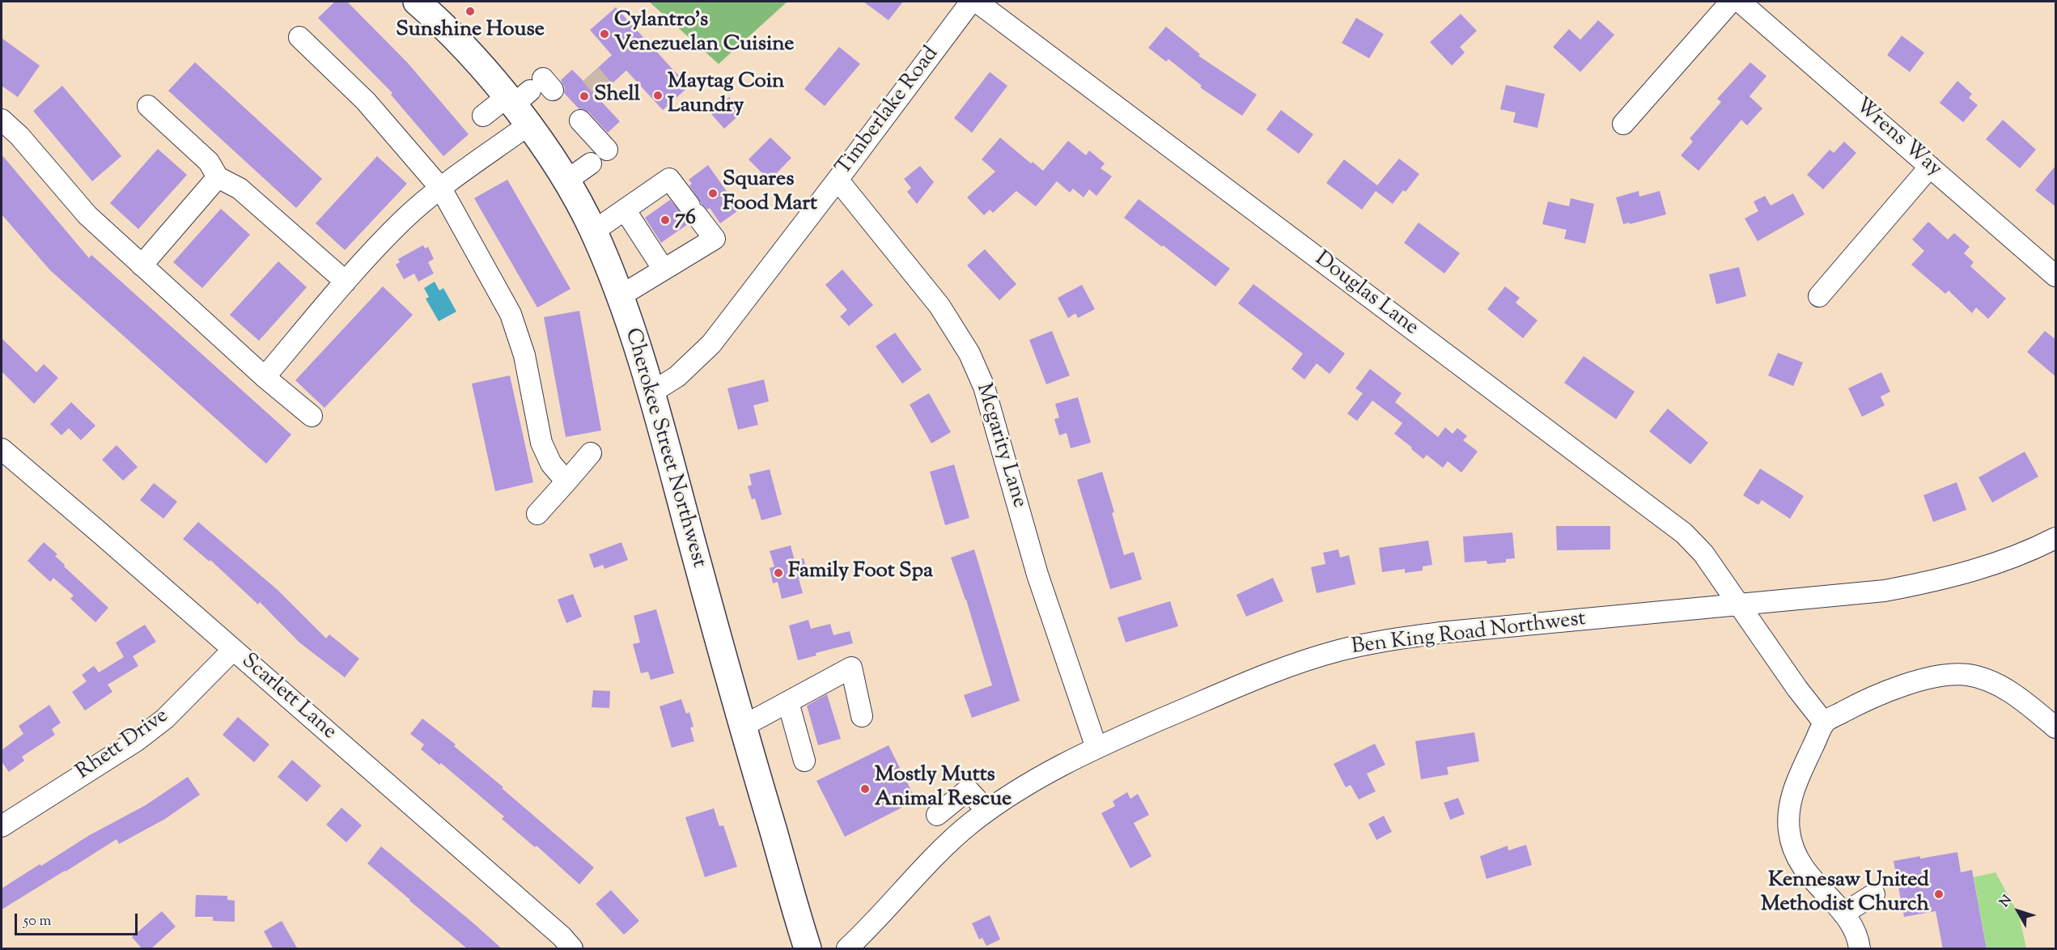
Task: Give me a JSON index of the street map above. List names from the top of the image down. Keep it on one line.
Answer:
{"streets":{"main road":["Cherokee Street Northwest"],"street":["Timberlake Road","Wrens Way","Douglas Lane","Mcgarity Lane","Ben King Road Northwest","Scarlett Lane","Rhett Drive"]},"crossings":[["Timberlake Road","Mcgarity Lane"],["Timberlake Road","Cherokee Street Northwest"],["Douglas Lane","Ben King Road Northwest"],["Mcgarity Lane","Ben King Road Northwest"],["Scarlett Lane","Rhett Drive"]],"places":["Sunshine House","Cylantro's Venezuelan Cuisine","Maytag Coin Laundry","Shell","Squares Food Mart","76","Family Foot Spa","Mostly Mutts Animal Rescue","Kennesaw United Methodist Church"],"scale_bar":"50 m","north":"top left"}
